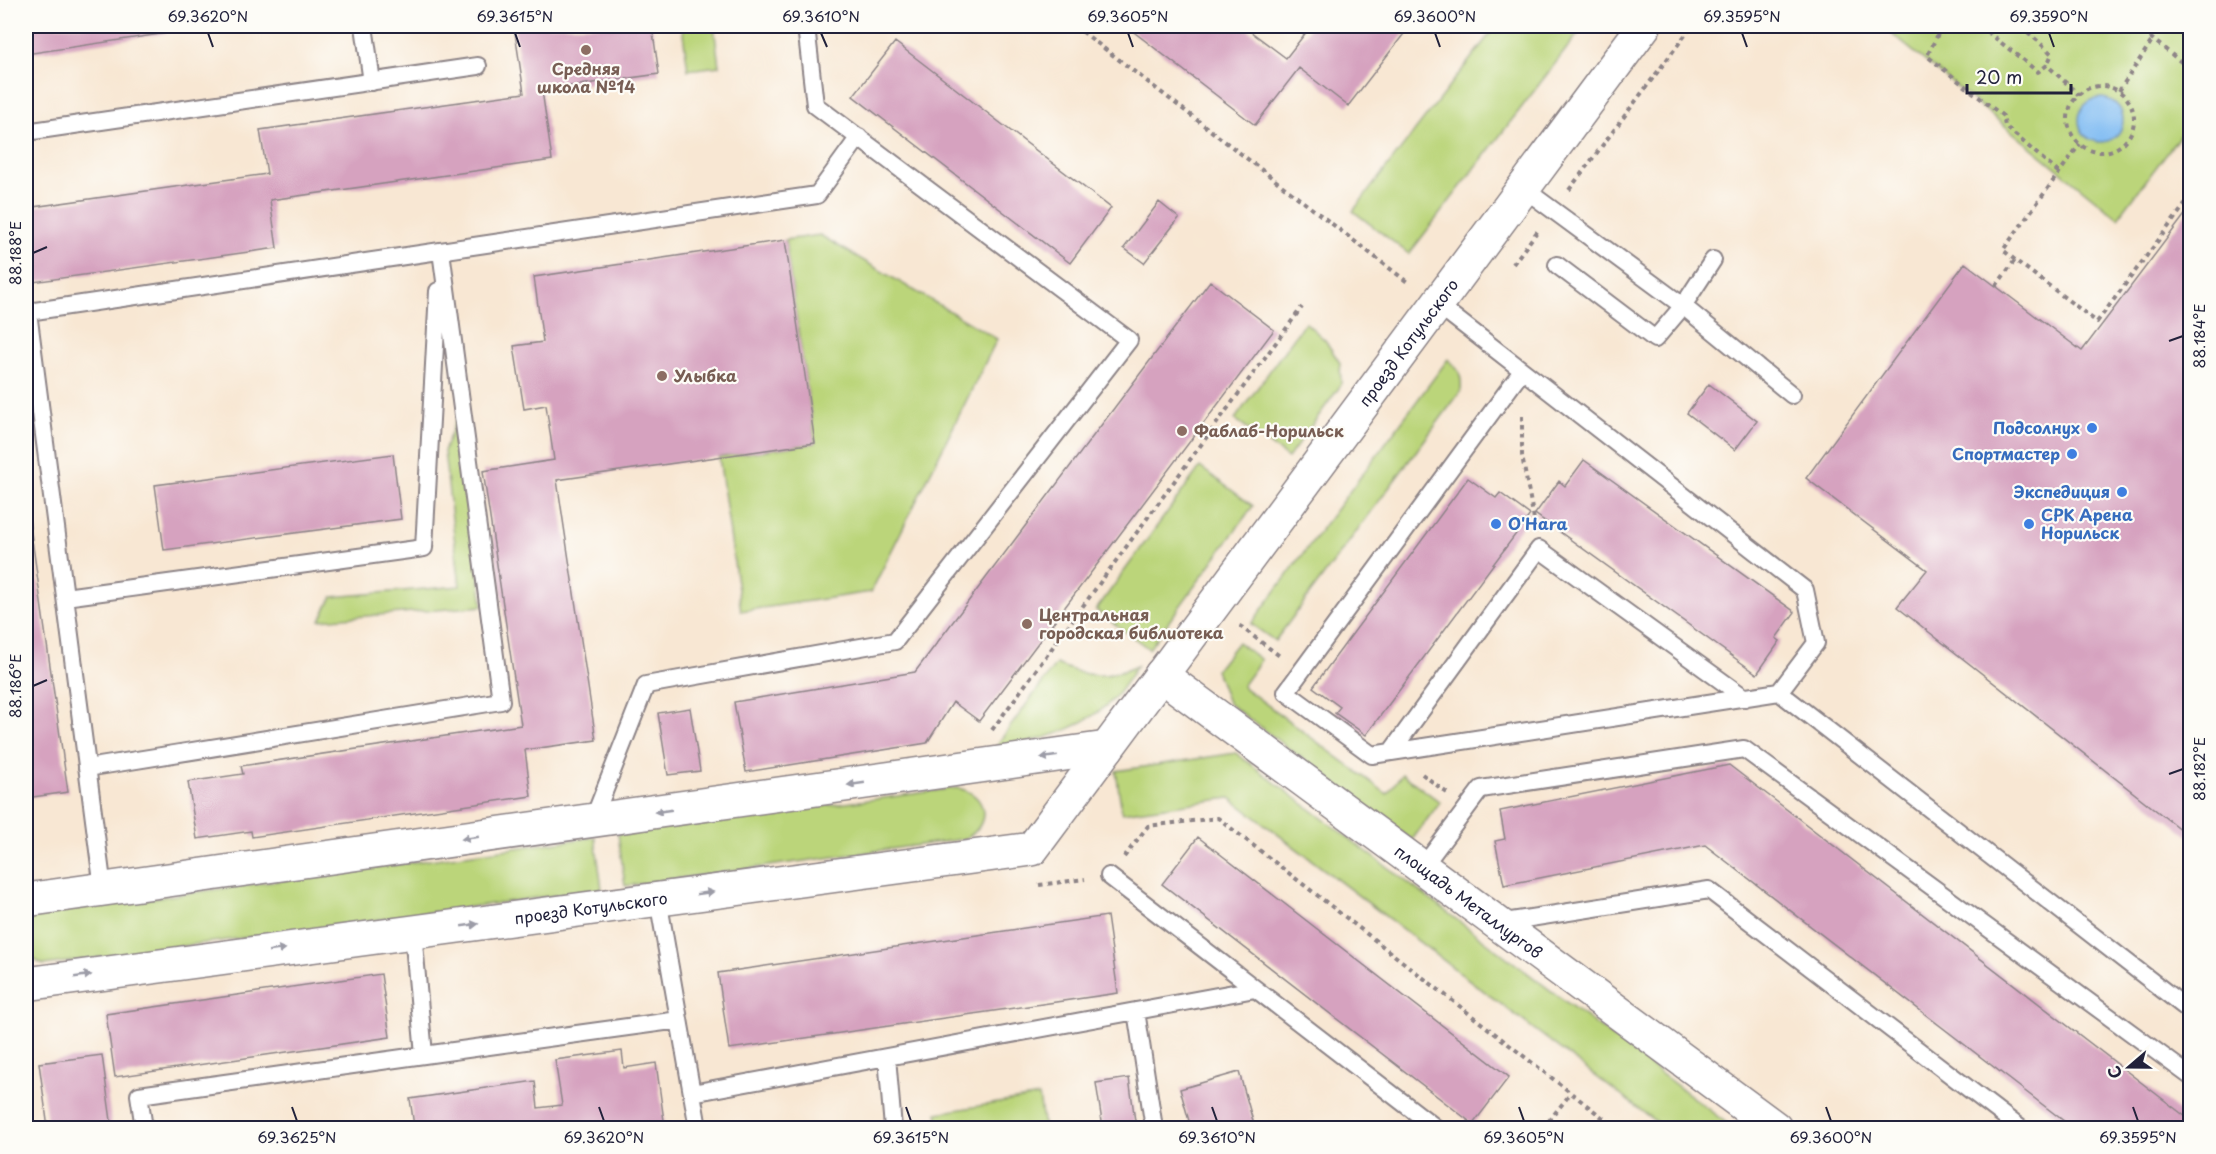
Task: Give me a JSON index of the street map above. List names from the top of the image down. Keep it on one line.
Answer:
{"streets":{"street":["проезд Котульского","площадь Металлургов"]},"crossings":[["проезд Котульского","площадь Металлургов"]],"places":["Средняя школа №14","Улыбка","Подсолнух","Фаблаб-Норильск","Спортмастер","Экспедиция","O'Hara","СРК Арена Норильск","Центральная городская библиотека"],"scale_bar":"20 m","north":"left","coordinates":["69.3620°N","69.3615°N","69.3610°N","69.3605°N","69.3600°N","69.3595°N","69.3590°N","88.188°E","88.184°E","88.186°E","88.182°E","69.3625°N"]}
